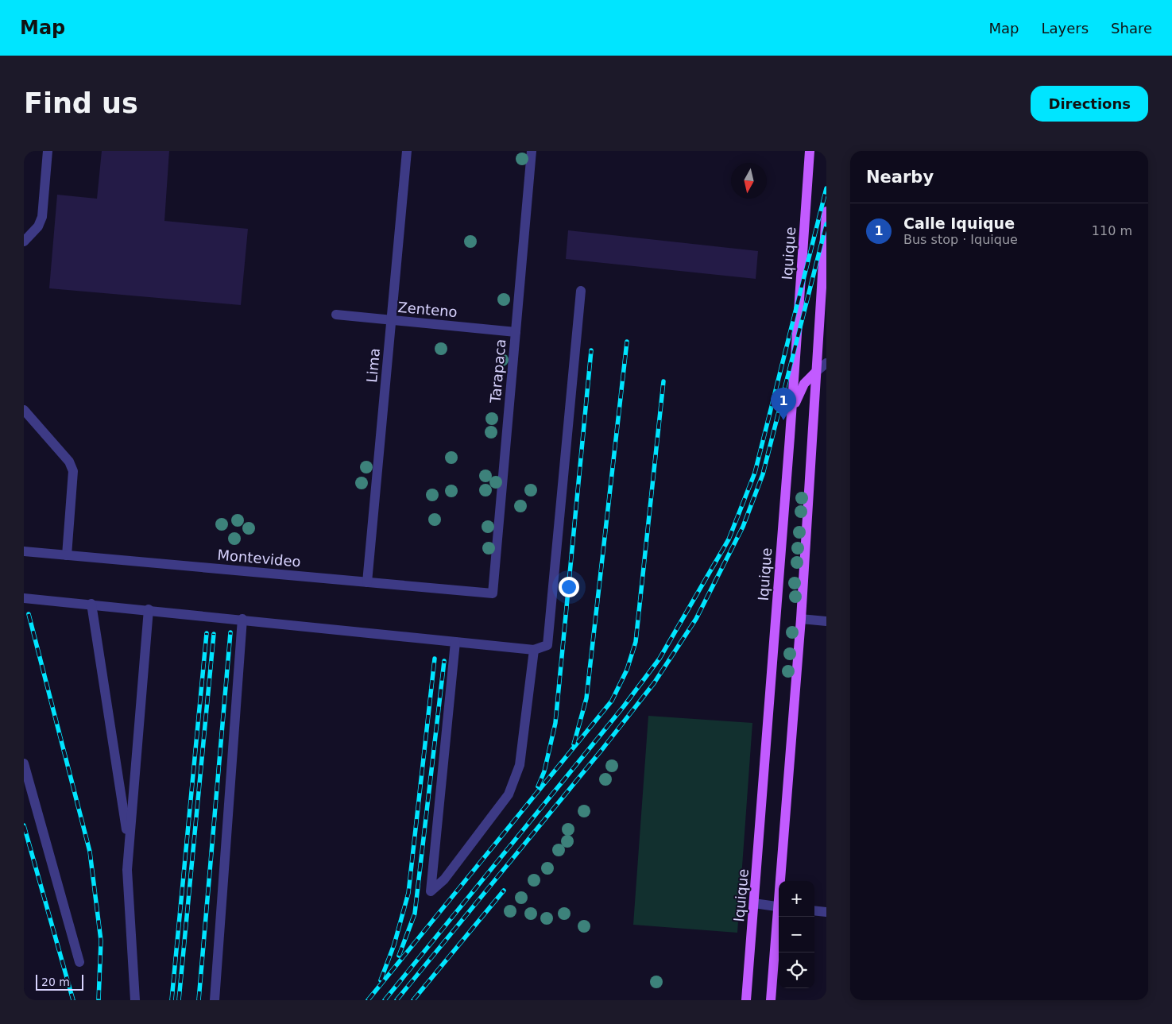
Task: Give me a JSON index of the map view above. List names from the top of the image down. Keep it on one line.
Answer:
{"streets":{"main road":["Iquique"],"street":["Zenteno","Lima","Tarapaca","Montevideo"]},"crossings":[["Zenteno","Lima"],["Zenteno","Tarapaca"],["Lima","Montevideo"],["Tarapaca","Montevideo"]],"scale_bar":"20 m","north":"bottom","page":{"header":"Map","nav":["Map","Layers","Share"],"buttons":"Directions","title":"Find us","heading":"Nearby","list":[{"mark":"1","name":"Calle Iquique","note":"Bus stop · Iquique","value":"110 m"}],"pins":"1","map_buttons":["+","−"],"scale":"20 m"}}
